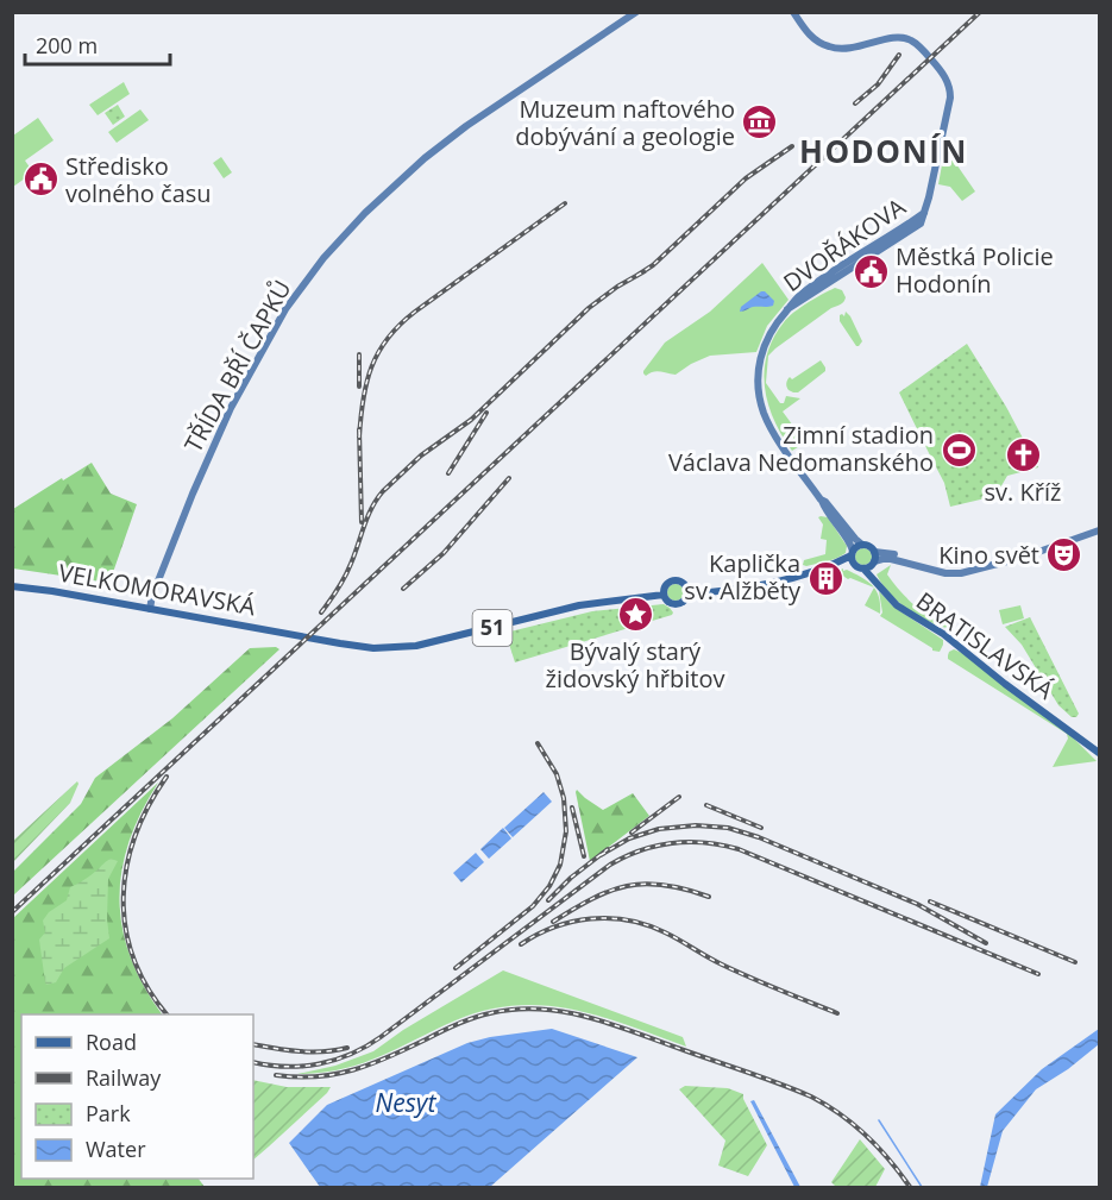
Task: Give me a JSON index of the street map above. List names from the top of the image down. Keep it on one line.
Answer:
{"streets":{"main road":["DVOŘÁKOVA","TŘÍDA BŘÍ ČAPKŮ","VELKOMORAVSKÁ","51","BRATISLAVSKÁ"]},"crossings":[["DVOŘÁKOVA","51"],["DVOŘÁKOVA","BRATISLAVSKÁ"],["TŘÍDA BŘÍ ČAPKŮ","VELKOMORAVSKÁ"],["VELKOMORAVSKÁ","51"],["51","BRATISLAVSKÁ"]],"districts":["HODONÍN"],"water":["Nesyt"],"places":{"museum":["Muzeum naftového dobývání a geologie"],"public building":["Středisko volného času","Městká Policie Hodonín"],"sports":["Zimní stadion Václava Nedomanského"],"church":["sv. Kříž"],"theatre":["Kino svět"],"building":["Kaplička sv. Alžběty"],"place":["Bývalý starý židovský hřbitov"]},"legend":["Road","Railway","Park","Water"],"scale_bar":"200 m"}
